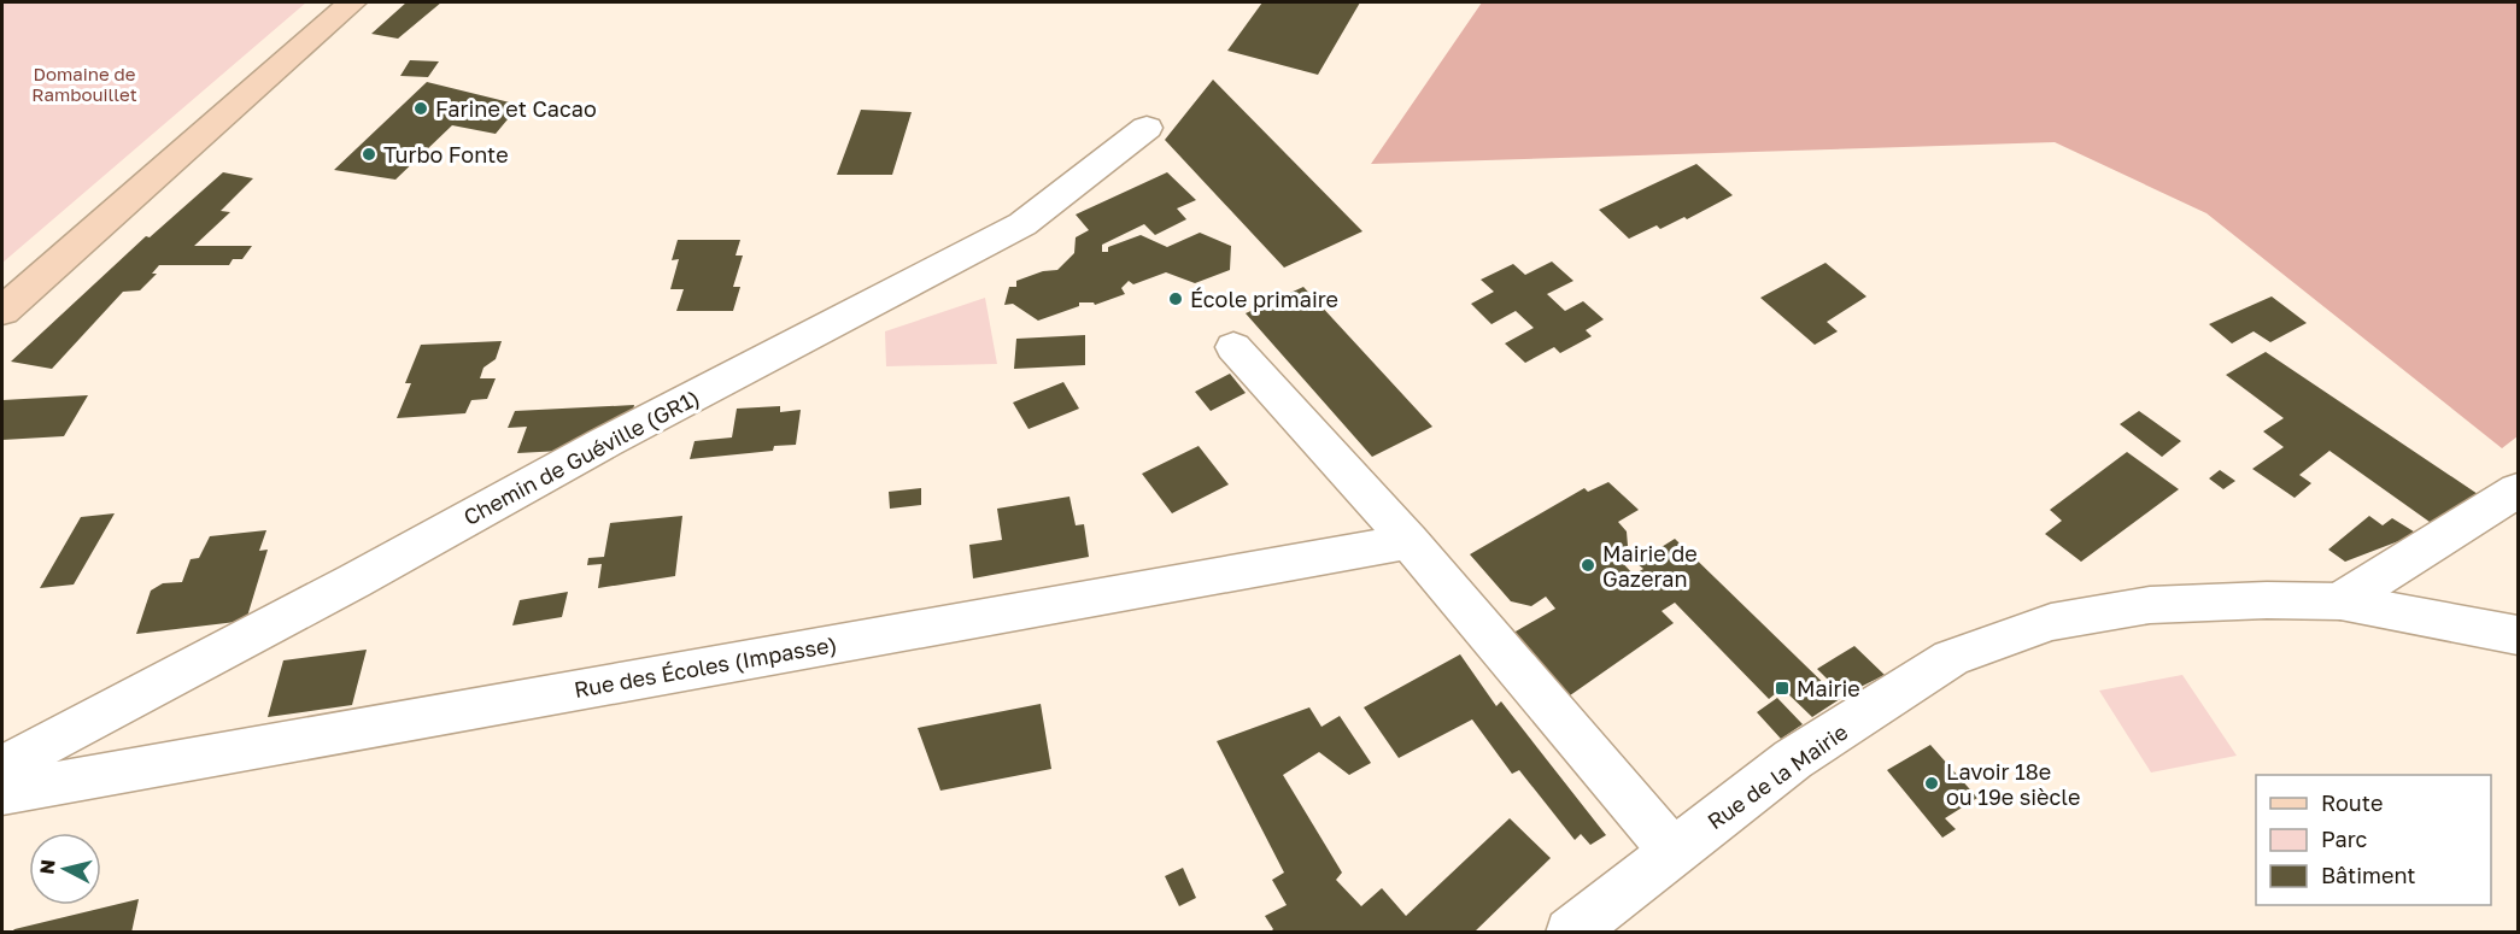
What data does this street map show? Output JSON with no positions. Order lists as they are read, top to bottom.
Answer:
{
  "streets": {
    "street": ["Chemin de Guéville (GR1)", "Rue des Écoles (Impasse)", "Rue de la Mairie"]
  },
  "parks": ["Domaine de Rambouillet"],
  "places": {
    "other": [
      "Farine et Cacao",
      "Turbo Fonte",
      "École primaire",
      "Mairie de Gazeran",
      "Lavoir 18e ou 19e siècle"
    ],
    "transit": ["Mairie"]
  },
  "legend": ["Route", "Parc", "Bâtiment"],
  "north": "left"
}
